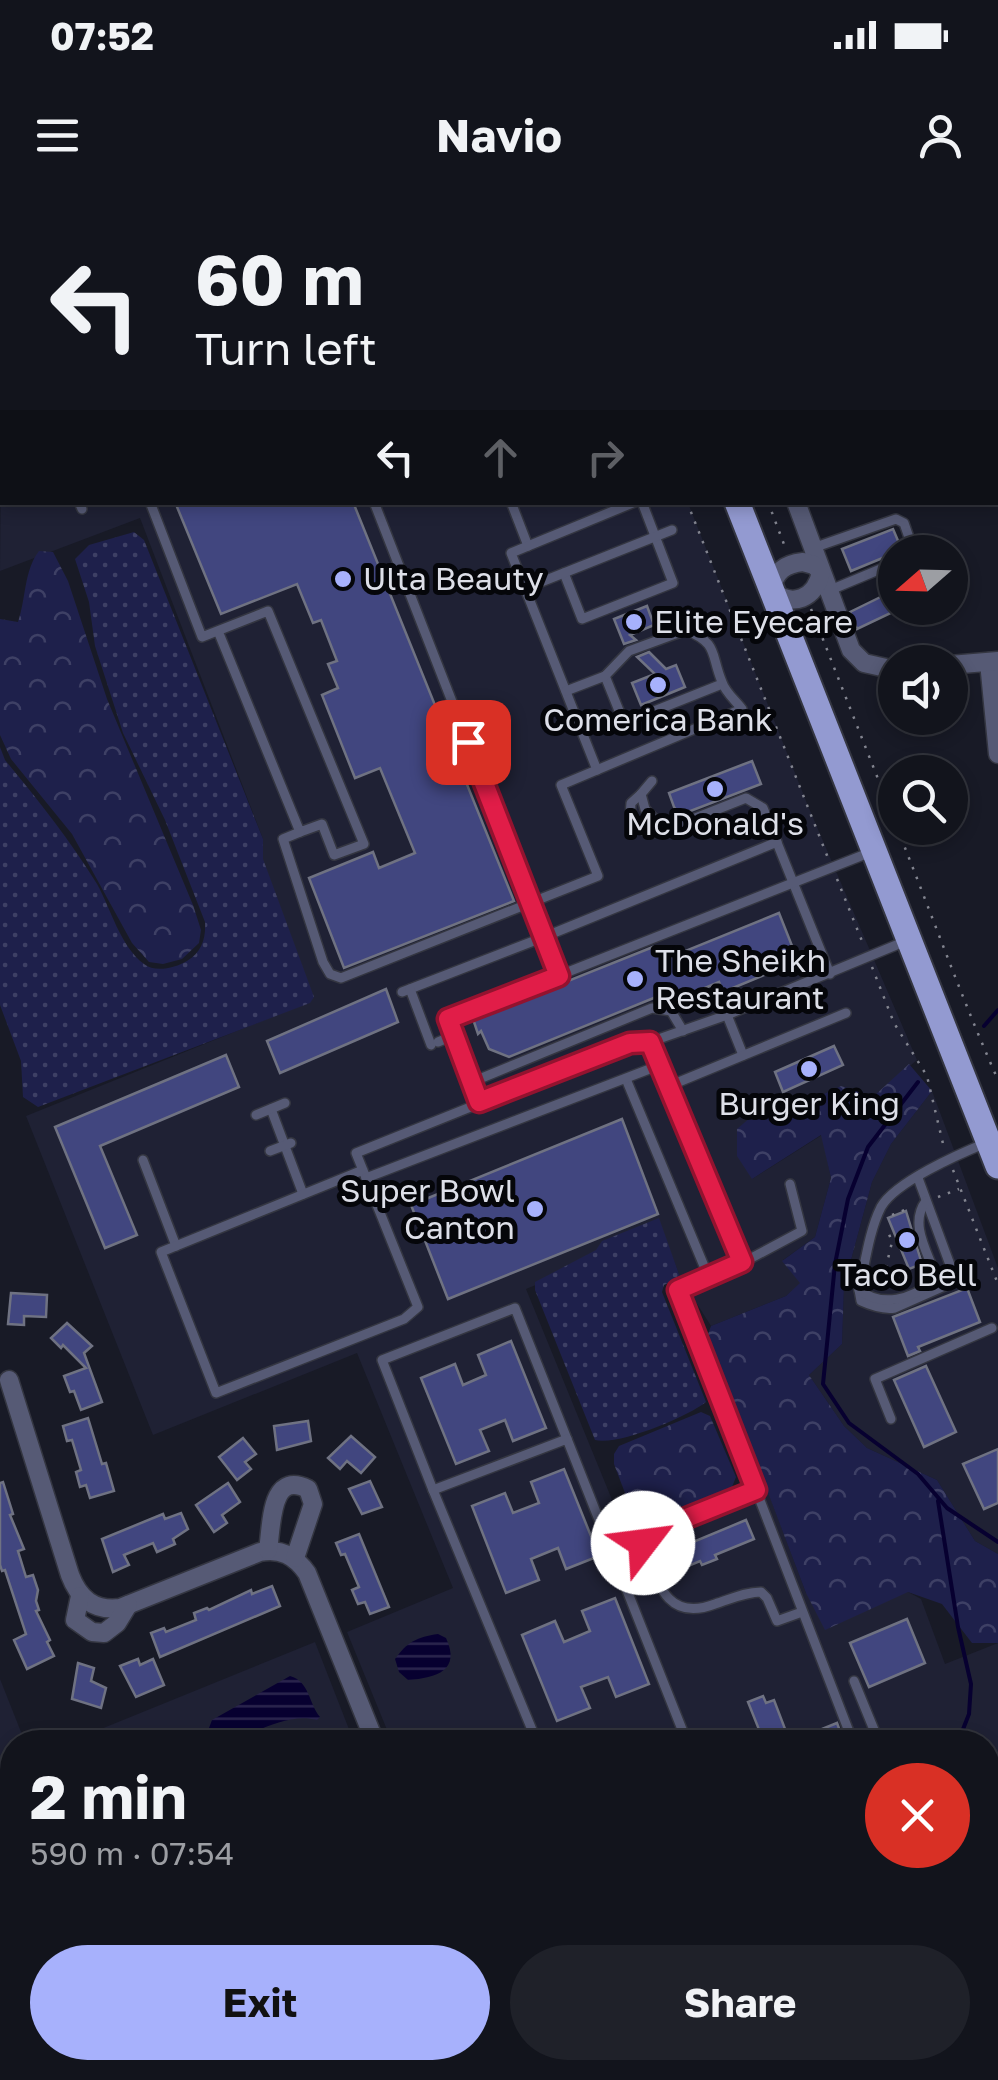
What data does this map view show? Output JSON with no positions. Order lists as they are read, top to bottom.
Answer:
{
  "places": [
    "Ulta Beauty",
    "Elite Eyecare",
    "Comerica Bank",
    "McDonald's",
    "The Sheikh Restaurant",
    "Burger King",
    "Super Bowl Canton",
    "Taco Bell"
  ],
  "north": "left",
  "page": {
    "status": "07:52",
    "header": "Navio",
    "turn": ["60 m", "Turn left"],
    "heading": ["2 min", "590 m · 07:54"],
    "buttons": ["Exit", "Share"]
  }
}
